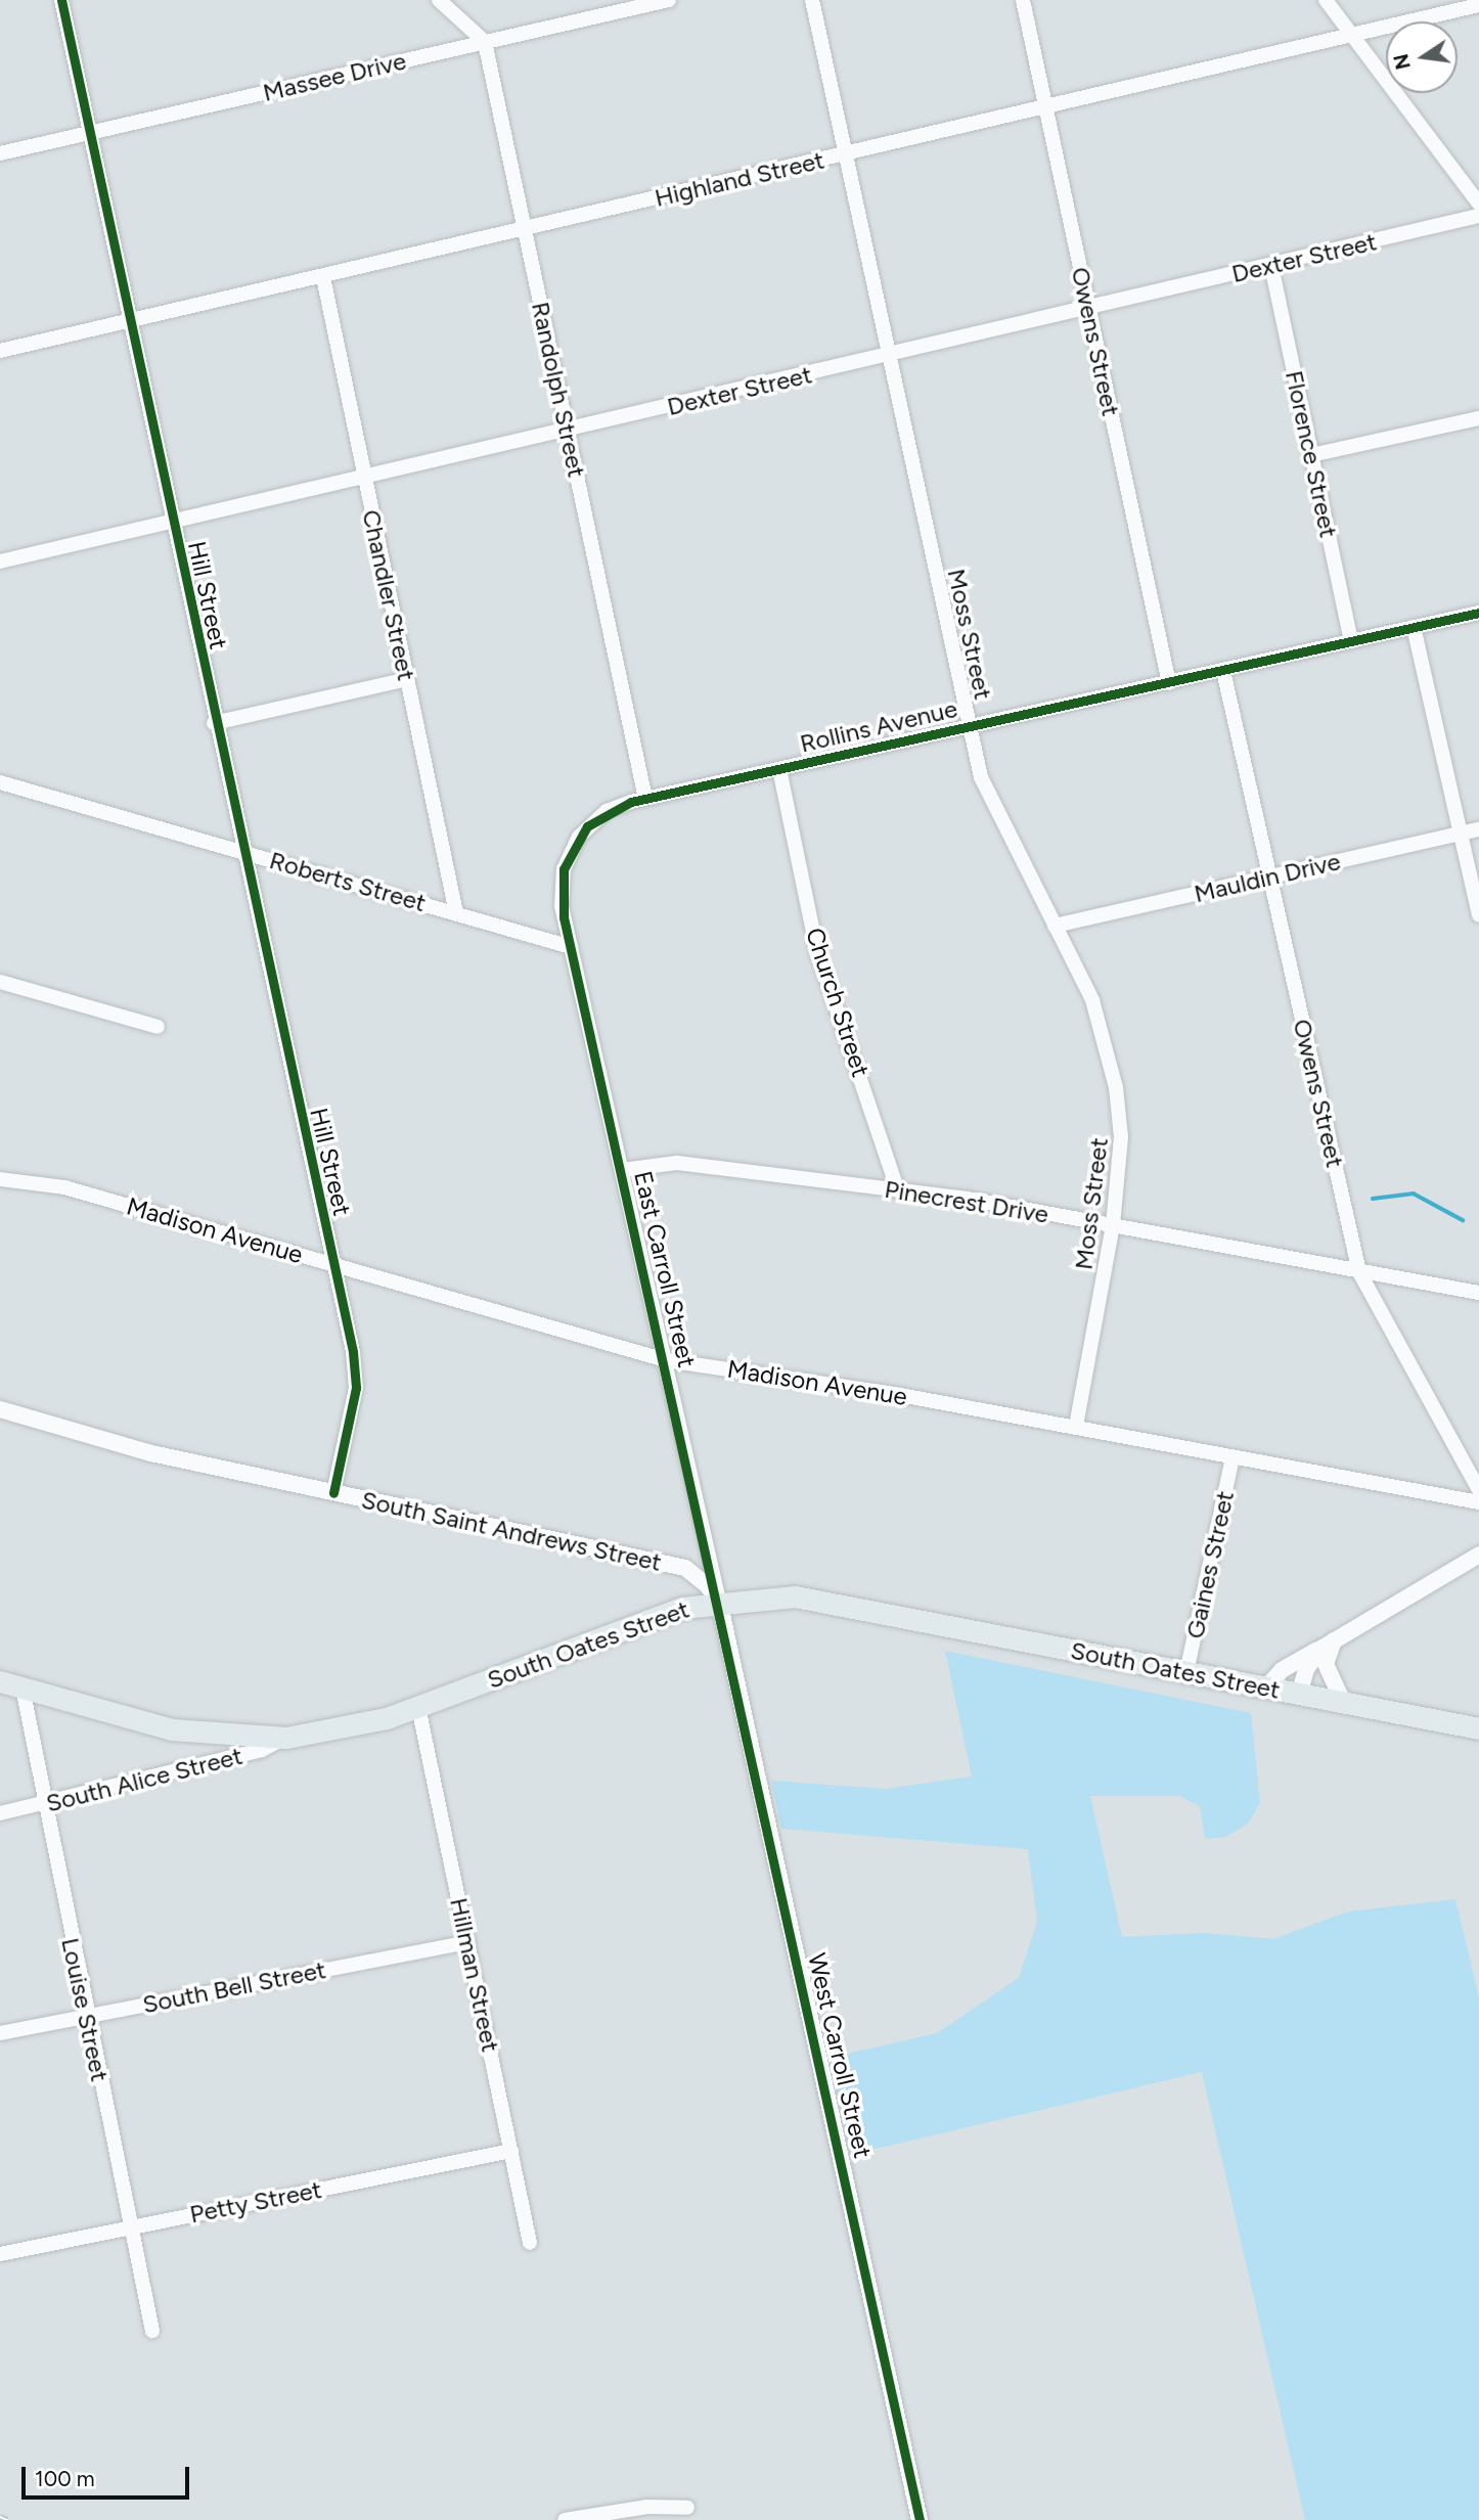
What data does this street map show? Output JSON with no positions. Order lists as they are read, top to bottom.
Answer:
{
  "streets": {
    "main road": ["South Oates Street"],
    "street": [
      "Massee Drive",
      "Highland Street",
      "Dexter Street",
      "Owens Street",
      "Randolph Street",
      "Florence Street",
      "Hill Street",
      "Chandler Street",
      "Moss Street",
      "Rollins Avenue",
      "Mauldin Drive",
      "Roberts Street",
      "Church Street",
      "Pinecrest Drive",
      "Madison Avenue",
      "East Carroll Street",
      "South Saint Andrews Street",
      "Gaines Street",
      "South Alice Street",
      "Hillman Street",
      "South Bell Street",
      "Louise Street",
      "West Carroll Street",
      "Petty Street"
    ]
  },
  "crossings": [
    ["Massee Drive", "Randolph Street"],
    ["Massee Drive", "Hill Street"],
    ["Highland Street", "Owens Street"],
    ["Highland Street", "Randolph Street"],
    ["Highland Street", "Hill Street"],
    ["Highland Street", "Chandler Street"],
    ["Highland Street", "Moss Street"],
    ["Dexter Street", "Owens Street"],
    ["Dexter Street", "Randolph Street"],
    ["Dexter Street", "Florence Street"],
    ["Dexter Street", "Hill Street"],
    ["Dexter Street", "Chandler Street"],
    ["Dexter Street", "Moss Street"],
    ["Owens Street", "Rollins Avenue"],
    ["Owens Street", "Mauldin Drive"],
    ["Owens Street", "Pinecrest Drive"],
    ["Randolph Street", "Rollins Avenue"],
    ["Florence Street", "Rollins Avenue"],
    ["Hill Street", "Roberts Street"],
    ["Hill Street", "Madison Avenue"],
    ["Hill Street", "South Saint Andrews Street"],
    ["Chandler Street", "Roberts Street"],
    ["Moss Street", "Rollins Avenue"],
    ["Moss Street", "Mauldin Drive"],
    ["Moss Street", "Pinecrest Drive"],
    ["Moss Street", "Madison Avenue"],
    ["Rollins Avenue", "Roberts Street"],
    ["Rollins Avenue", "Church Street"],
    ["Rollins Avenue", "East Carroll Street"],
    ["Roberts Street", "East Carroll Street"],
    ["Church Street", "Pinecrest Drive"],
    ["Pinecrest Drive", "East Carroll Street"],
    ["Madison Avenue", "East Carroll Street"],
    ["Madison Avenue", "Gaines Street"],
    ["East Carroll Street", "South Saint Andrews Street"],
    ["East Carroll Street", "South Oates Street"],
    ["East Carroll Street", "West Carroll Street"],
    ["South Saint Andrews Street", "South Oates Street"],
    ["South Saint Andrews Street", "West Carroll Street"],
    ["Gaines Street", "South Oates Street"],
    ["South Oates Street", "South Alice Street"],
    ["South Oates Street", "Hillman Street"],
    ["South Oates Street", "Louise Street"],
    ["South Oates Street", "West Carroll Street"],
    ["South Alice Street", "Louise Street"],
    ["Hillman Street", "South Bell Street"],
    ["Hillman Street", "Petty Street"],
    ["South Bell Street", "Louise Street"],
    ["Louise Street", "Petty Street"]
  ],
  "scale_bar": "100 m",
  "north": "left"
}
